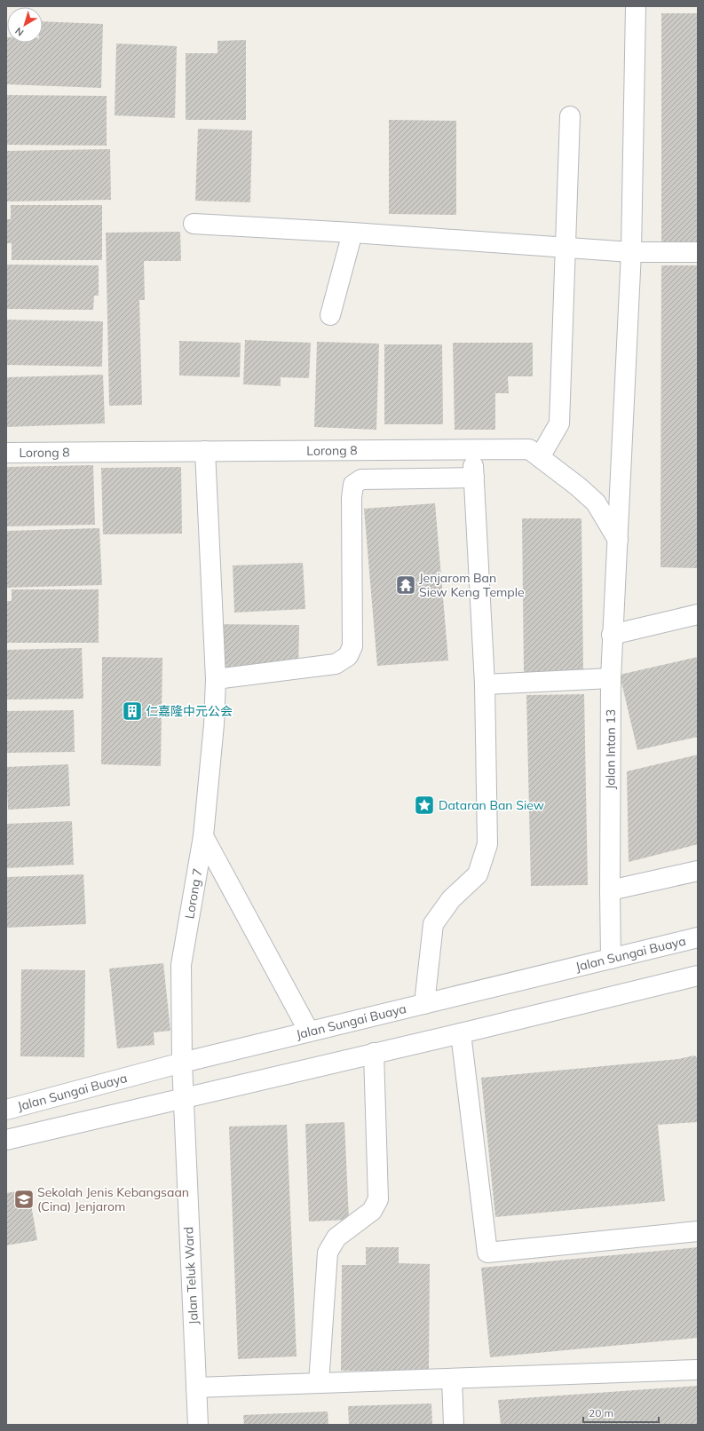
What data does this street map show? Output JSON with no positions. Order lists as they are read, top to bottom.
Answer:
{
  "streets": {
    "street": [
      "Lorong 8",
      "Jalan Intan 13",
      "Lorong 7",
      "Jalan Sungai Buaya",
      "Jalan Teluk Ward"
    ]
  },
  "crossings": [
    ["Lorong 8", "Jalan Intan 13"],
    ["Lorong 8", "Lorong 7"],
    ["Jalan Intan 13", "Jalan Sungai Buaya"],
    ["Lorong 7", "Jalan Sungai Buaya"],
    ["Lorong 7", "Jalan Teluk Ward"],
    ["Jalan Sungai Buaya", "Jalan Teluk Ward"]
  ],
  "places": {
    "temple": ["Jenjarom Ban Siew Keng Temple"],
    "building": ["仁嘉隆中元公会"],
    "place": ["Dataran Ban Siew"],
    "school or university": ["Sekolah Jenis Kebangsaan (Cina) Jenjarom"]
  },
  "scale_bar": "20 m",
  "north": "bottom left"
}
